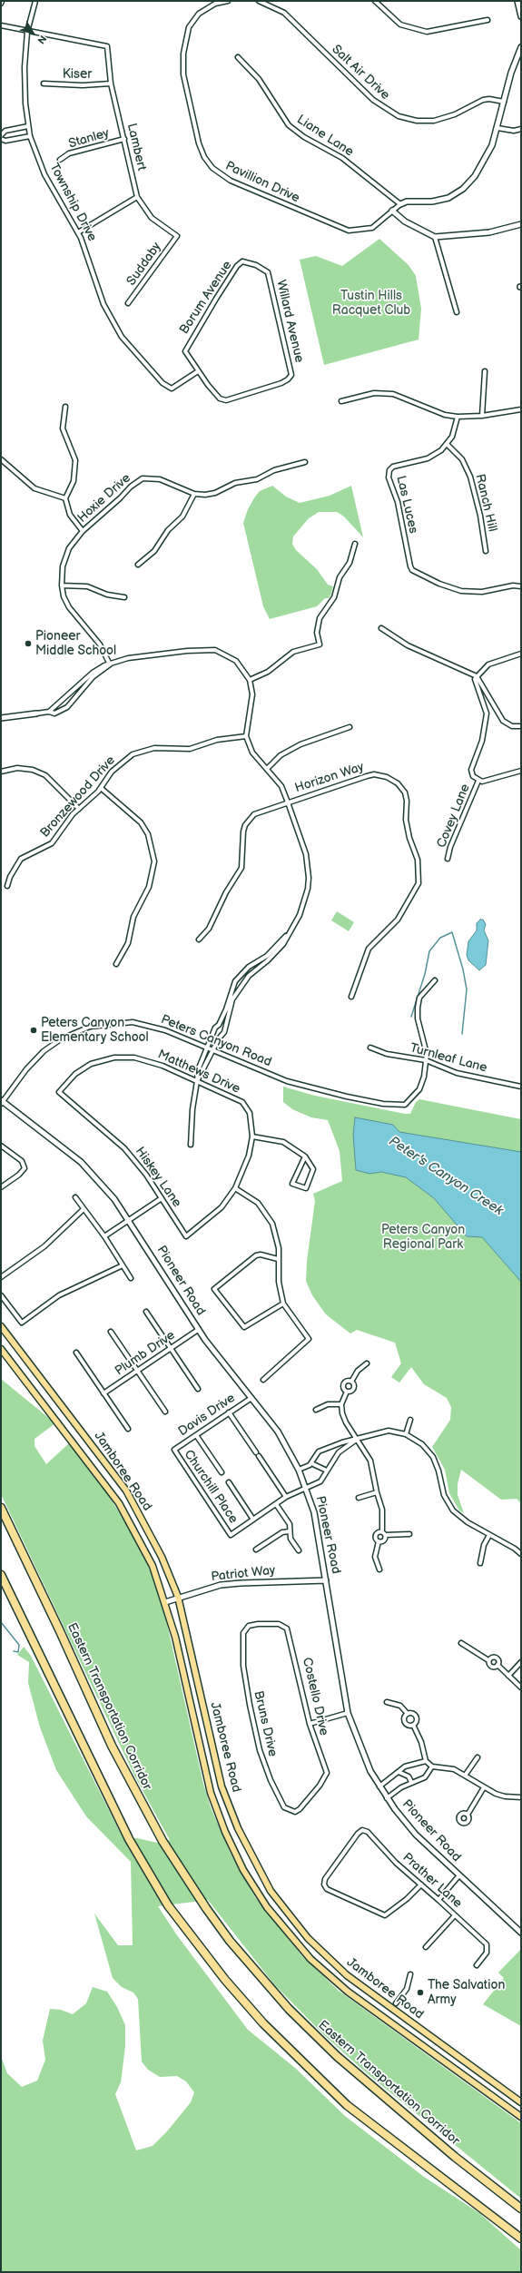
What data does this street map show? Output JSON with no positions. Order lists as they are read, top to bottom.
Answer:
{
  "streets": {
    "highway": ["Eastern Transportation Corridor"],
    "main road": ["Jamboree Road"],
    "street": [
      "Salt Air Drive",
      "Kiser",
      "Liane Lane",
      "Stanley",
      "Lambert",
      "Pavillion Drive",
      "Township Drive",
      "Suddaby",
      "Borum Avenue",
      "Willard Avenue",
      "Hoxie Drive",
      "Ranch Hill",
      "Las Luces",
      "Horizon Way",
      "Bronzewood Drive",
      "Covey Lane",
      "Peters Canyon Road",
      "Turnleaf Lane",
      "Matthews Drive",
      "Hiskey Lane",
      "Pioneer Road",
      "Plumb Drive",
      "Davis Drive",
      "Churchill Place",
      "Patriot Way",
      "Costello Drive",
      "Bruns Drive",
      "Prather Lane"
    ]
  },
  "crossings": [
    ["Kiser", "Lambert"],
    ["Liane Lane", "Pavillion Drive"],
    ["Stanley", "Lambert"],
    ["Lambert", "Township Drive"],
    ["Lambert", "Suddaby"],
    ["Township Drive", "Borum Avenue"],
    ["Township Drive", "Willard Avenue"],
    ["Borum Avenue", "Willard Avenue"],
    ["Ranch Hill", "Las Luces"],
    ["Peters Canyon Road", "Turnleaf Lane"],
    ["Peters Canyon Road", "Pioneer Road"],
    ["Matthews Drive", "Hiskey Lane"],
    ["Pioneer Road", "Plumb Drive"],
    ["Pioneer Road", "Davis Drive"],
    ["Pioneer Road", "Patriot Way"],
    ["Davis Drive", "Churchill Place"],
    ["Jamboree Road", "Patriot Way"],
    ["Costello Drive", "Bruns Drive"]
  ],
  "water": ["Peter's Canyon Creek"],
  "parks": ["Tustin Hills Racquet Club", "Peters Canyon Regional Park"],
  "places": ["Pioneer Middle School", "Peters Canyon Elementary School", "The Salvation Army"],
  "north": "bottom right"
}
